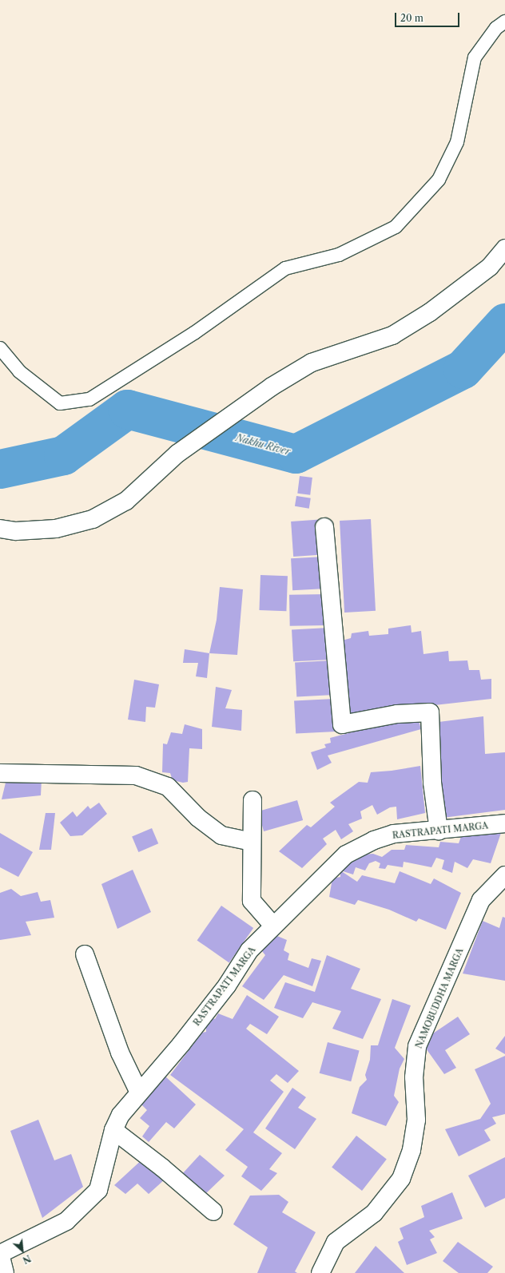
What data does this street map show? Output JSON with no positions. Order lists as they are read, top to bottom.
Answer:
{
  "streets": {
    "street": ["RASTRAPATI MARGA", "NAMOBUDDHA MARGA"]
  },
  "water": ["Nakhu River"],
  "scale_bar": "20 m",
  "north": "bottom right"
}
